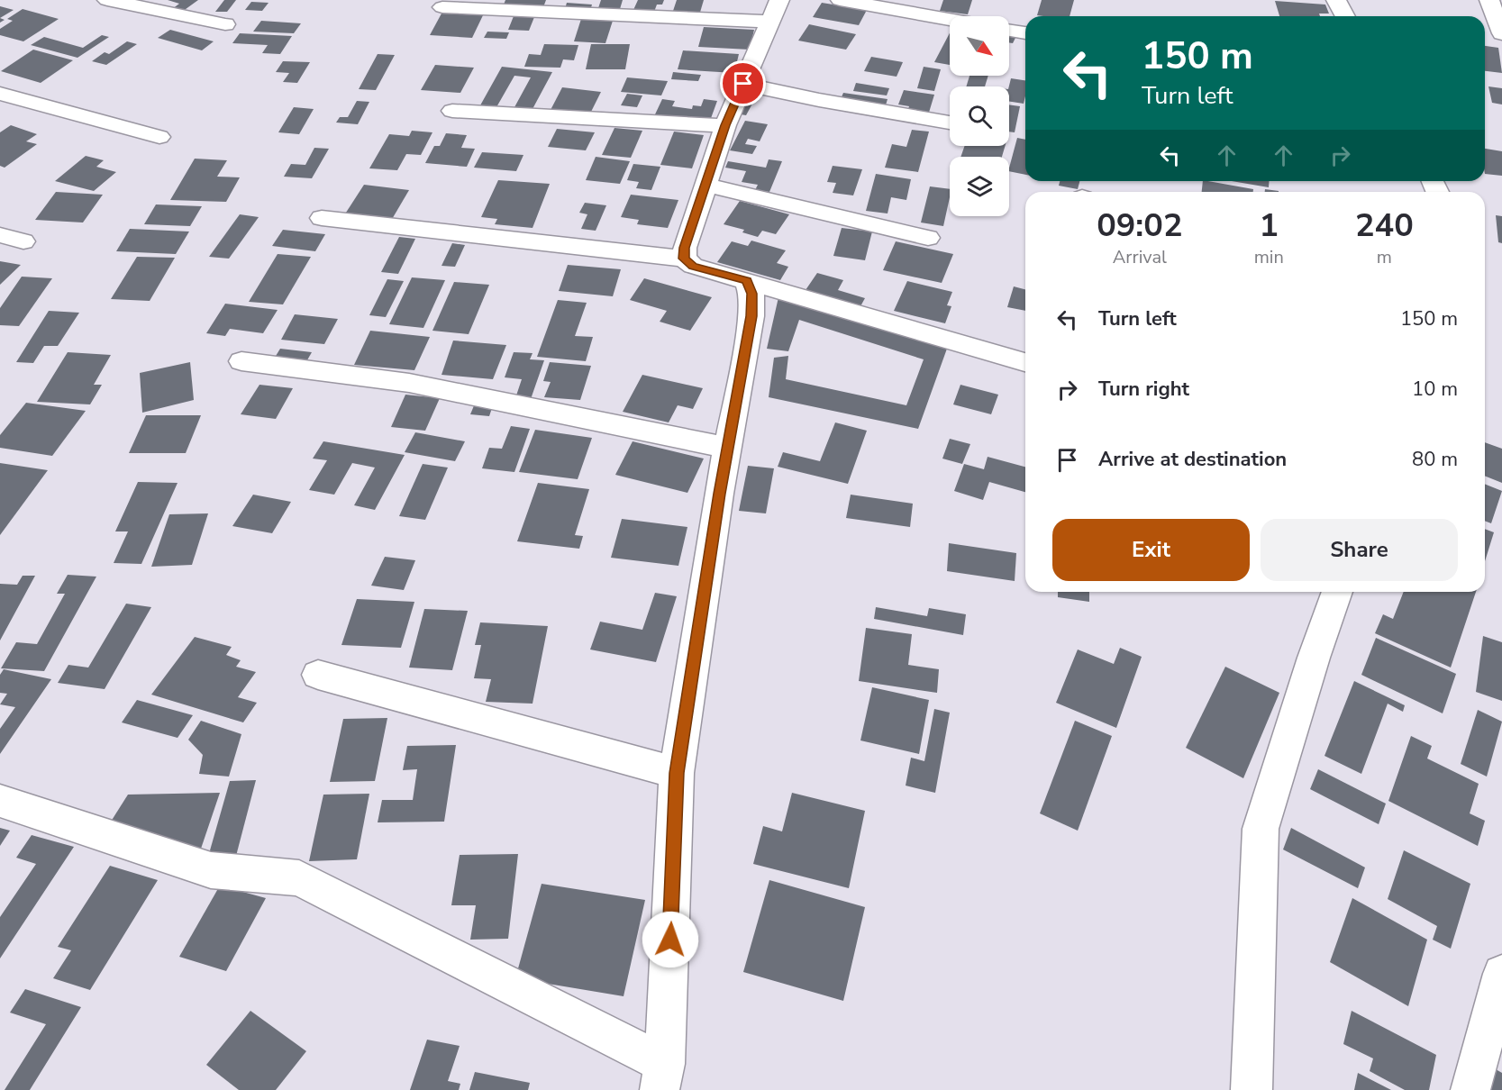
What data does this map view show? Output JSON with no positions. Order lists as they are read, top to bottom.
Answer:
{
  "north": "bottom right",
  "page": {
    "turn": ["150 m", "Turn left"],
    "eta": [
      "09:02",
      "Arrival",
      "1",
      "min",
      "240",
      "m"
    ],
    "list": [
      {
        "name": "Turn left",
        "value": "150 m"
      },
      {
        "name": "Turn right",
        "value": "10 m"
      },
      {
        "name": "Arrive at destination",
        "value": "80 m"
      }
    ],
    "buttons": ["Exit", "Share"]
  }
}
